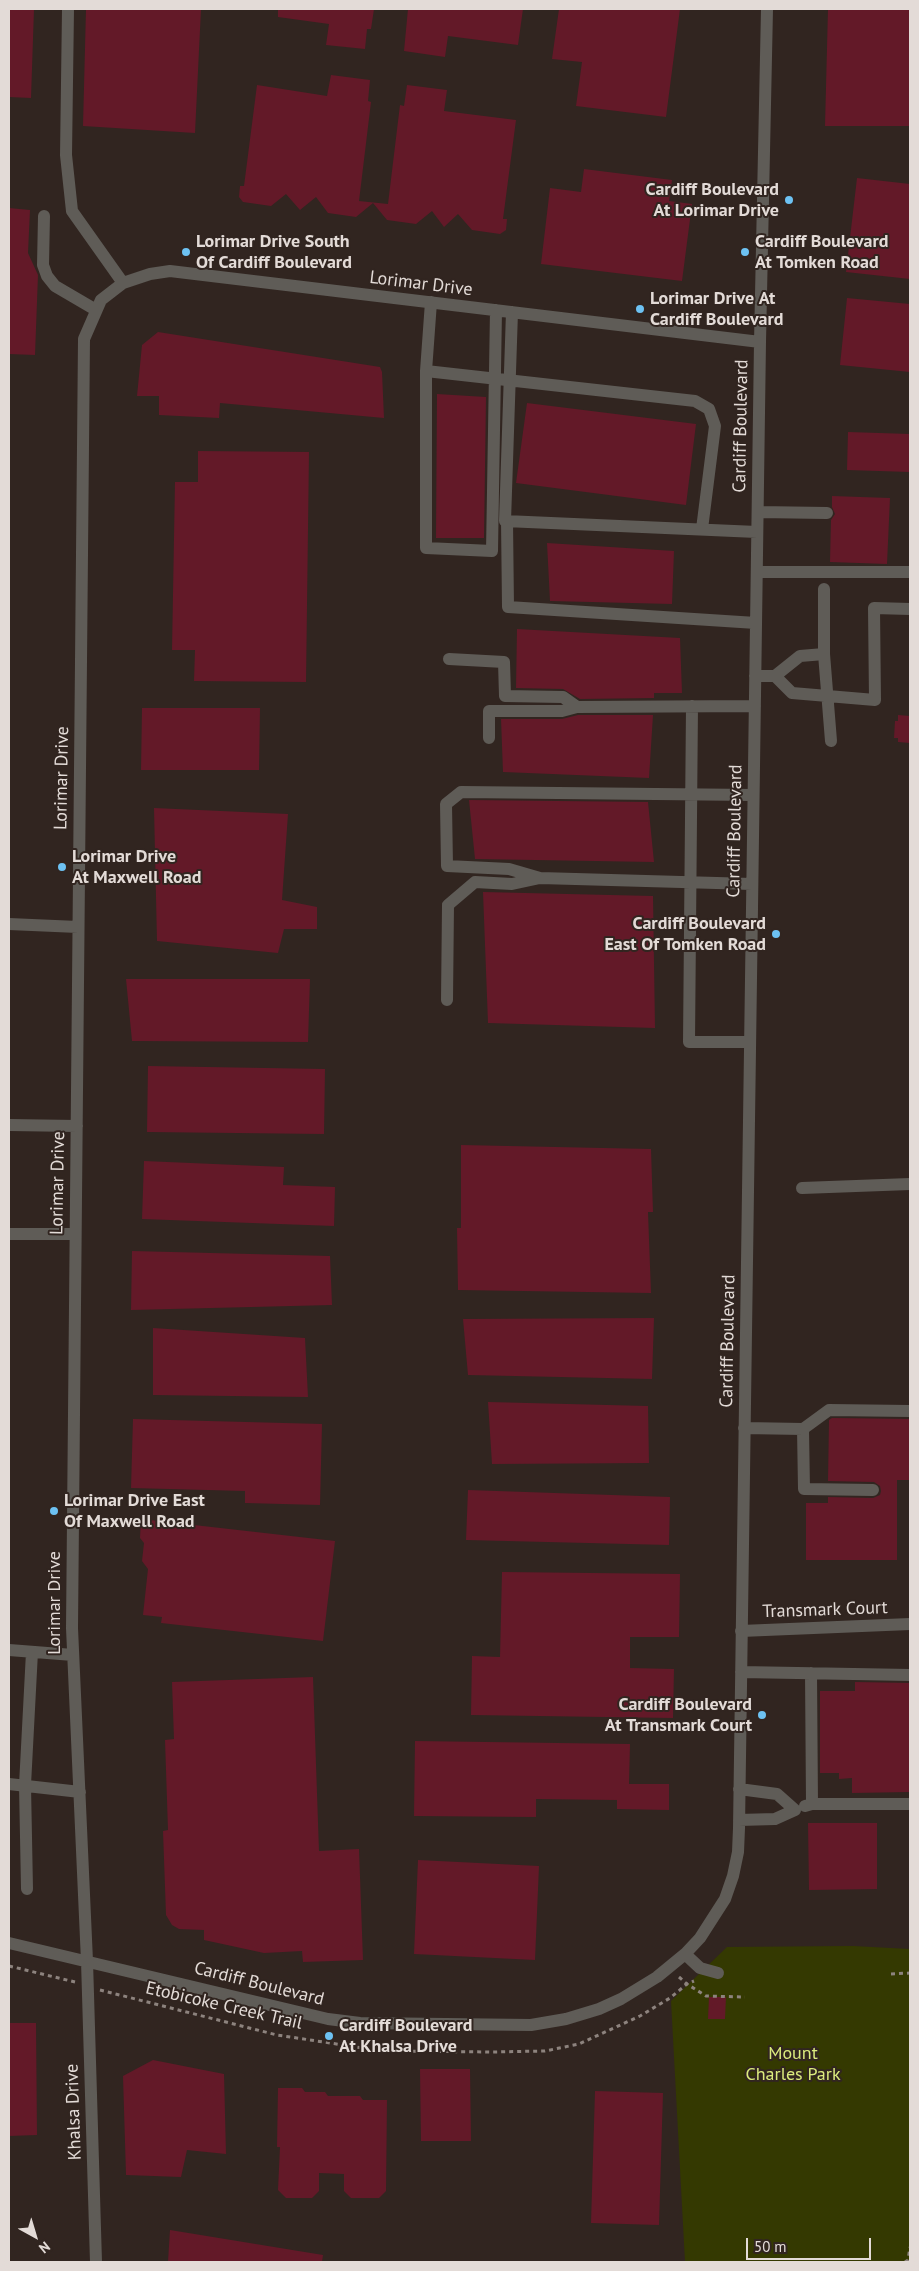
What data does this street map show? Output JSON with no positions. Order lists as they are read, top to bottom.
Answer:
{
  "streets": {
    "street": [
      "Lorimar Drive",
      "Cardiff Boulevard",
      "Transmark Court",
      "Khalsa Drive"
    ],
    "path": ["Etobicoke Creek Trail"]
  },
  "crossings": [
    ["Lorimar Drive", "Cardiff Boulevard"],
    ["Lorimar Drive", "Khalsa Drive"],
    ["Cardiff Boulevard", "Transmark Court"],
    ["Cardiff Boulevard", "Khalsa Drive"]
  ],
  "parks": ["Mount Charles Park"],
  "places": [
    "Cardiff Boulevard At Lorimar Drive",
    "Lorimar Drive South Of Cardiff Boulevard",
    "Cardiff Boulevard At Tomken Road",
    "Lorimar Drive At Cardiff Boulevard",
    "Lorimar Drive At Maxwell Road",
    "Cardiff Boulevard East Of Tomken Road",
    "Lorimar Drive East Of Maxwell Road",
    "Cardiff Boulevard At Transmark Court",
    "Cardiff Boulevard At Khalsa Drive"
  ],
  "scale_bar": "50 m",
  "north": "bottom right"
}
